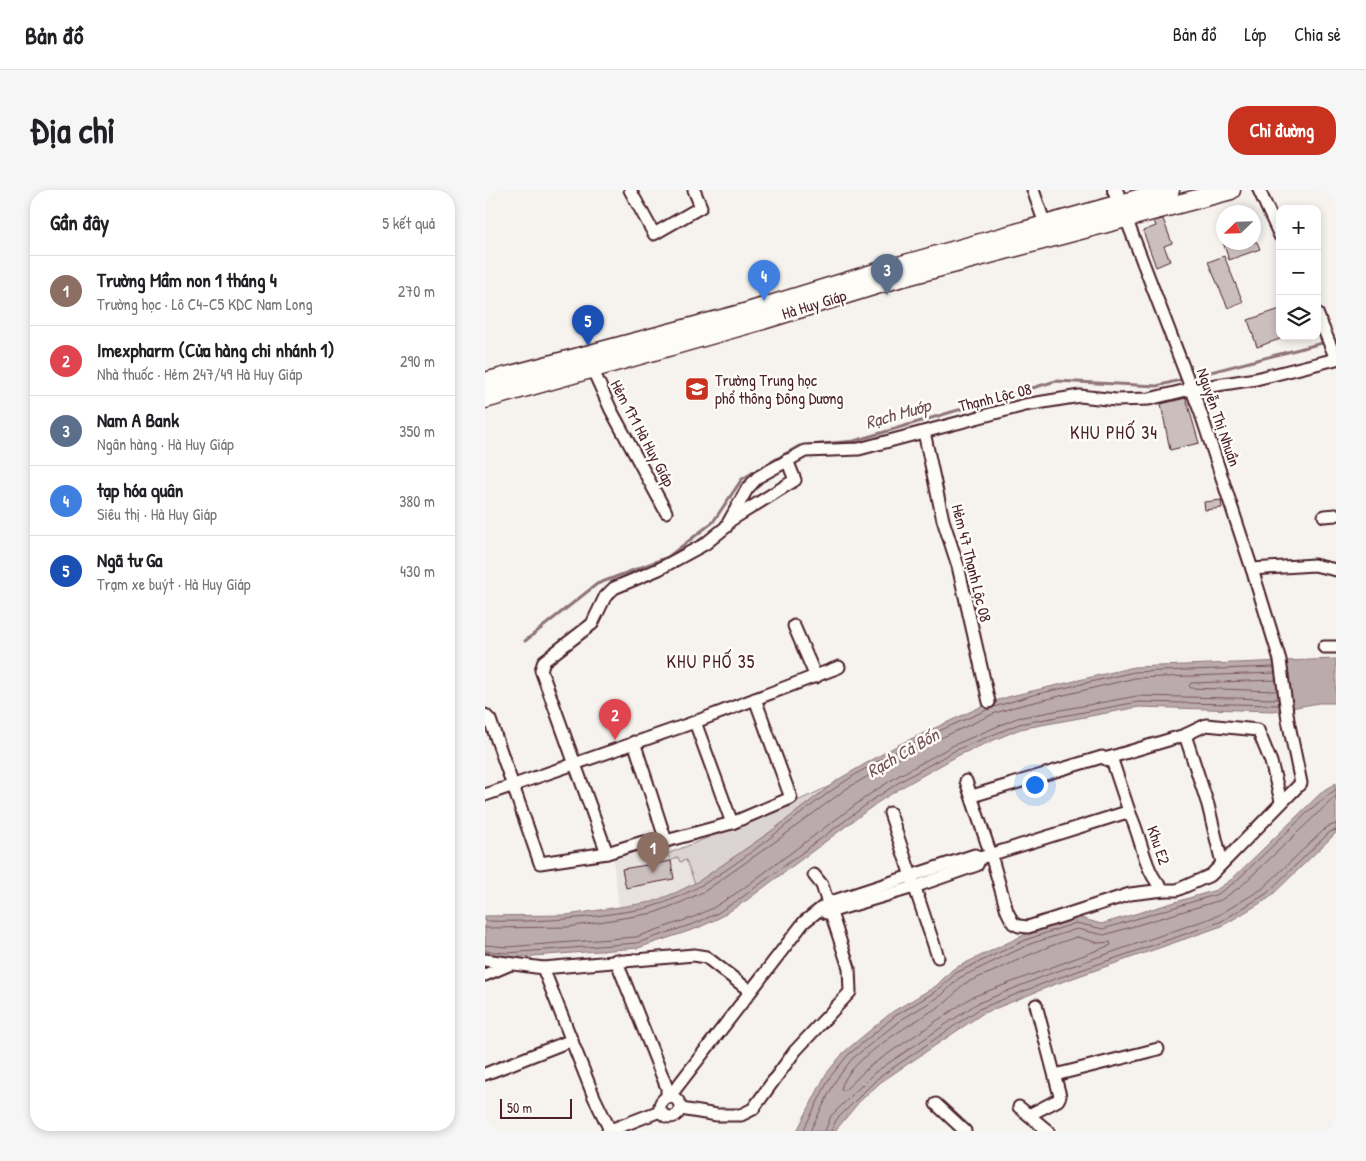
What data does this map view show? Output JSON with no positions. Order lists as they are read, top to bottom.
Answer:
{
  "streets": {
    "main road": ["Hà Huy Giáp"],
    "street": [
      "Thạnh Lộc 08",
      "Nguyễn Thị Nhuần",
      "Hẻm 171 Hà Huy Giáp",
      "Hẻm 47 Thạnh Lộc 08",
      "Khu E2"
    ]
  },
  "crossings": [
    ["Hà Huy Giáp", "Nguyễn Thị Nhuần"],
    ["Hà Huy Giáp", "Hẻm 171 Hà Huy Giáp"],
    ["Thạnh Lộc 08", "Nguyễn Thị Nhuần"],
    ["Thạnh Lộc 08", "Hẻm 47 Thạnh Lộc 08"]
  ],
  "districts": ["KHU PHỐ 34", "KHU PHỐ 35"],
  "water": ["Rạch Mướp", "Rạch Cả Bốn"],
  "places": {
    "school or university": ["Trường Trung học phổ thông Đông Dương"]
  },
  "scale_bar": "50 m",
  "north": "bottom left",
  "page": {
    "header": "Bản đồ",
    "nav": ["Bản đồ", "Lớp", "Chia sẻ"],
    "buttons": "Chỉ đường",
    "title": "Địa chỉ",
    "heading": ["Gần đây", "5 kết quả"],
    "map_buttons": ["+", "−"],
    "pins": [
      "3",
      "4",
      "5",
      "2",
      "1"
    ],
    "list": [
      {
        "mark": "1",
        "name": "Trường Mầm non 1 tháng 4",
        "note": "Trường học · Lô C4-C5 KDC Nam Long",
        "value": "270 m"
      },
      {
        "mark": "2",
        "name": "Imexpharm (Cửa hàng chi nhánh 1)",
        "note": "Nhà thuốc · Hẻm 247/49 Hà Huy Giáp",
        "value": "290 m"
      },
      {
        "mark": "3",
        "name": "Nam A Bank",
        "note": "Ngân hàng · Hà Huy Giáp",
        "value": "350 m"
      },
      {
        "mark": "4",
        "name": "tạp hóa quân",
        "note": "Siêu thị · Hà Huy Giáp",
        "value": "380 m"
      },
      {
        "mark": "5",
        "name": "Ngã tư Ga",
        "note": "Trạm xe buýt · Hà Huy Giáp",
        "value": "430 m"
      }
    ],
    "scale": "50 m"
  }
}
